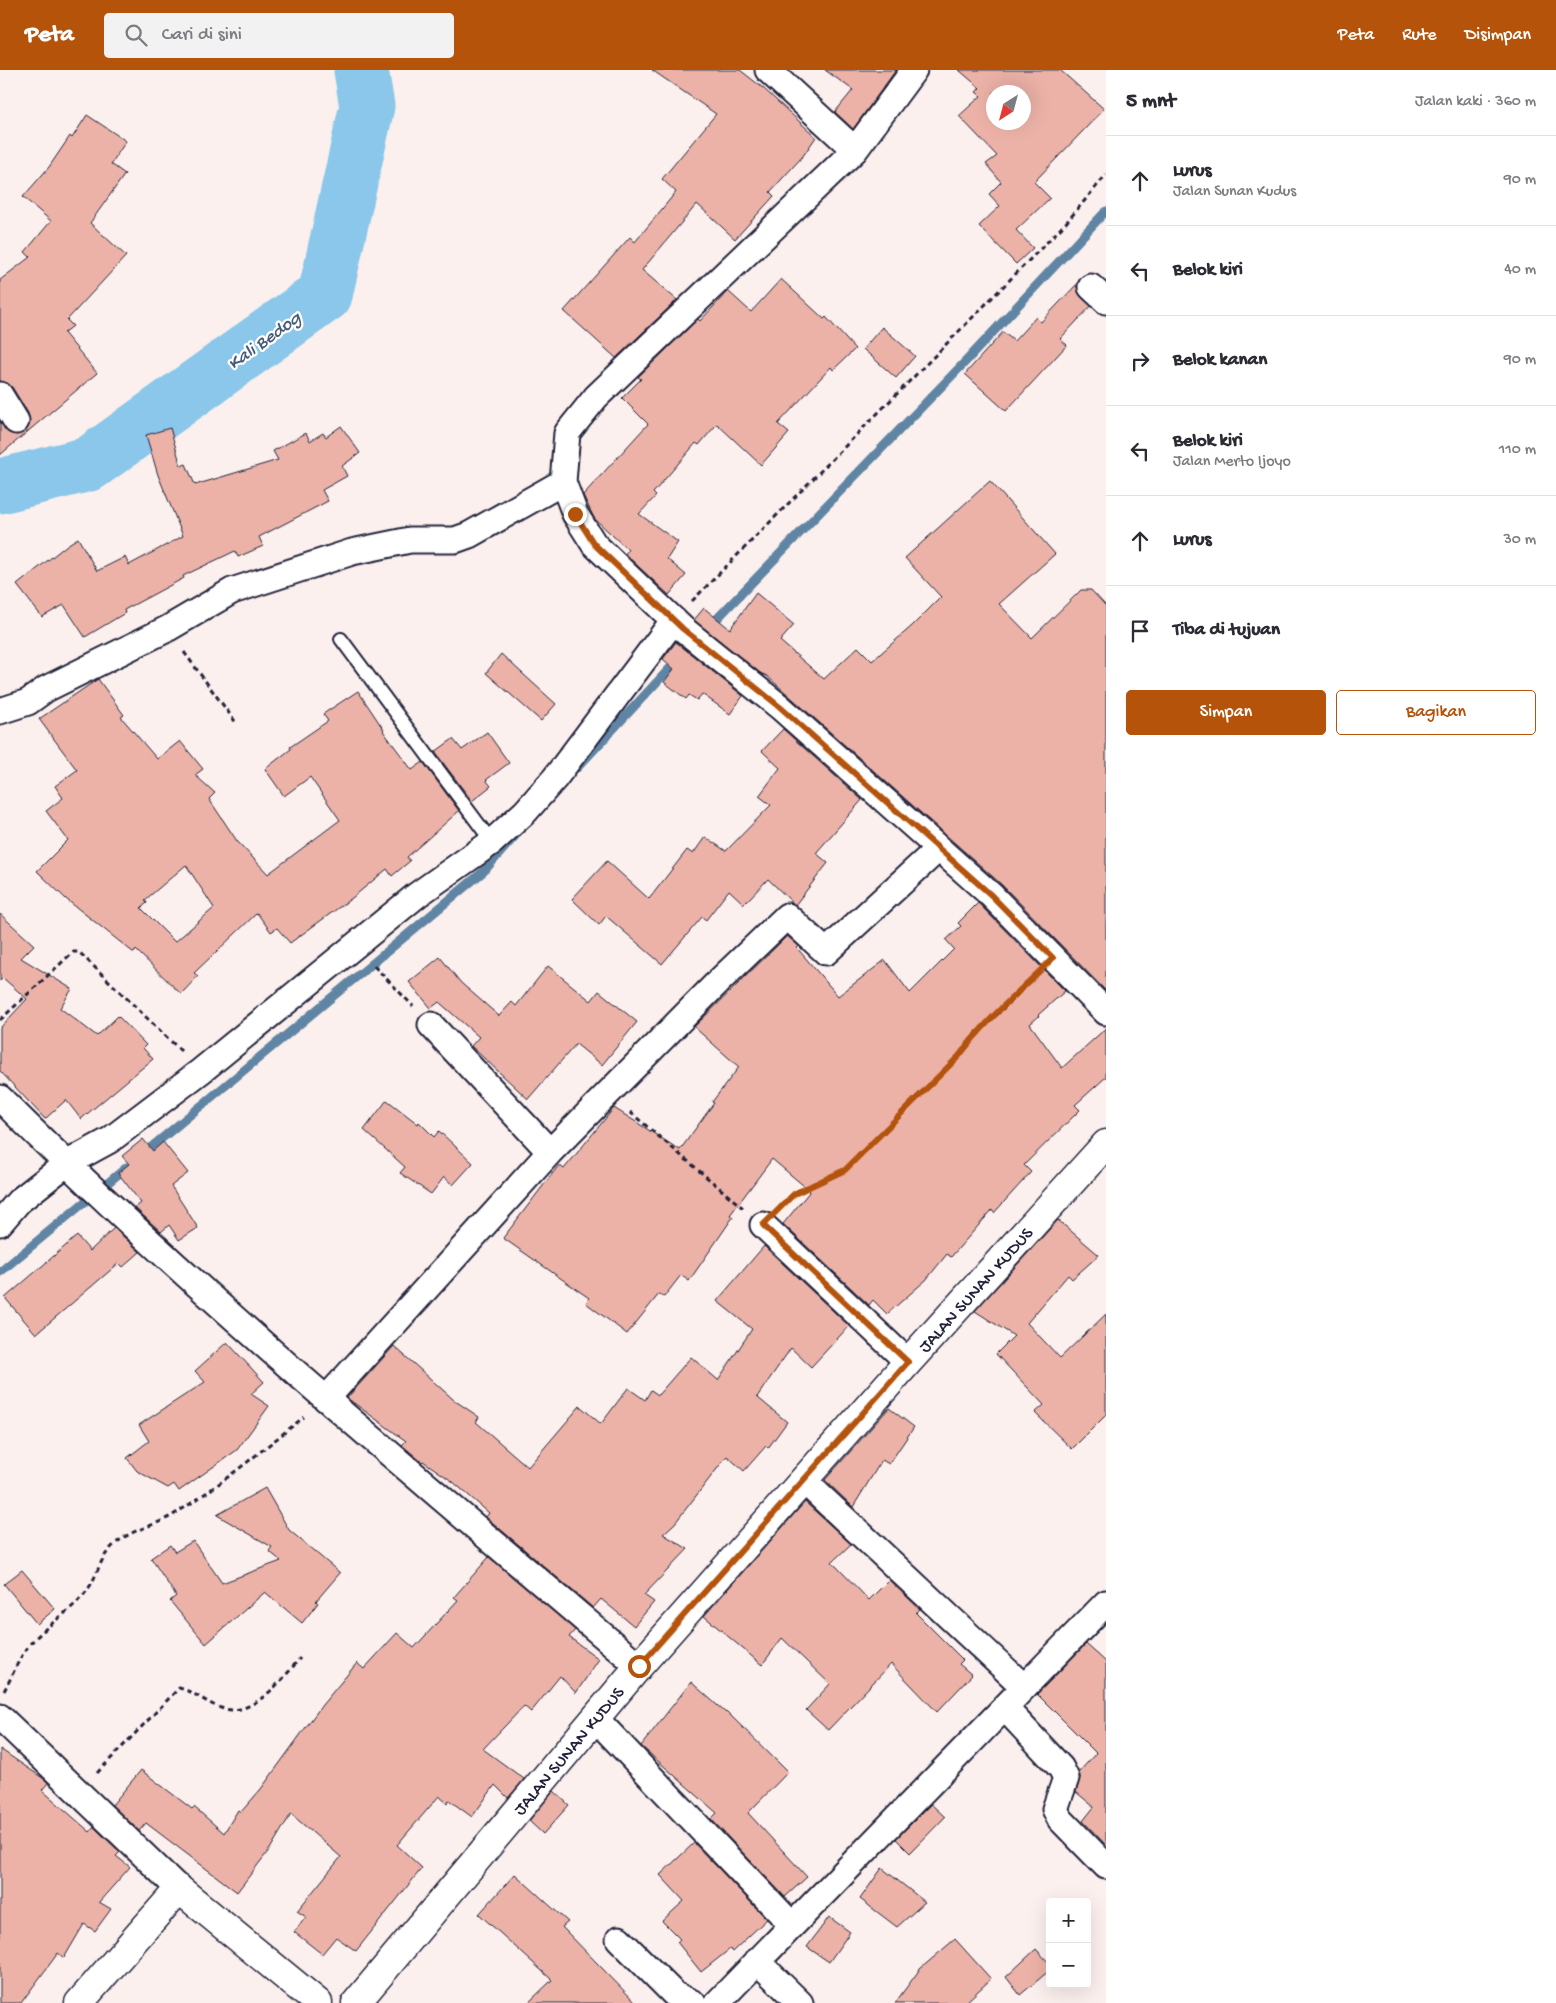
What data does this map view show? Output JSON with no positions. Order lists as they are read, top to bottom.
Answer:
{
  "streets": {
    "street": ["JALAN SUNAN KUDUS"]
  },
  "water": ["Kali Bedog"],
  "north": "bottom left",
  "page": {
    "header": "Peta",
    "search": "Cari di sini",
    "nav": ["Peta", "Rute", "Disimpan"],
    "heading": ["5 mnt", "Jalan kaki · 360 m"],
    "list": [
      ["Lurus", "Jalan Sunan Kudus", "90 m"],
      ["Belok kiri", "40 m"],
      ["Belok kanan", "90 m"],
      ["Belok kiri", "Jalan Merto Ijoyo", "110 m"],
      ["Lurus", "30 m"],
      "Tiba di tujuan"
    ],
    "buttons": ["Simpan", "Bagikan"],
    "map_buttons": ["+", "−"]
  }
}
